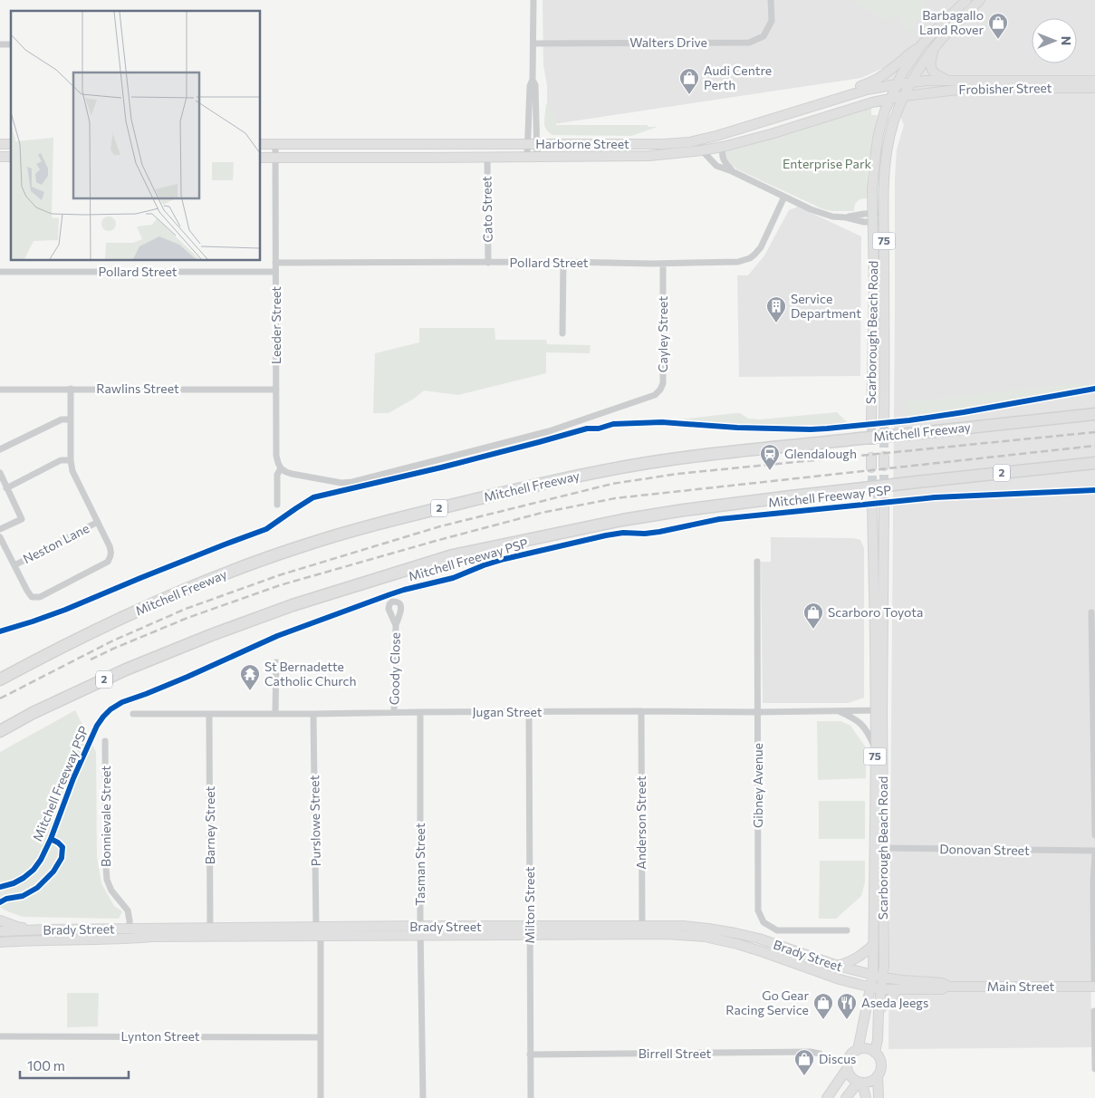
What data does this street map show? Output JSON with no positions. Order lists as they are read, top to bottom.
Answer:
{
  "streets": {
    "highway": ["Mitchell Freeway", "2"],
    "main road": [
      "Frobisher Street",
      "Harborne Street",
      "75",
      "Scarborough Beach Road",
      "Brady Street",
      "Main Street"
    ],
    "street": [
      "Walters Drive",
      "Cato Street",
      "Pollard Street",
      "Leeder Street",
      "Cayley Street",
      "Rawlins Street",
      "Neston Lane",
      "Goody Close",
      "Jugan Street",
      "Gibney Avenue",
      "Bonnievale Street",
      "Purslowe Street",
      "Anderson Street",
      "Barney Street",
      "Donovan Street",
      "Tasman Street",
      "Milton Street",
      "Lynton Street",
      "Birrell Street"
    ],
    "cycle path": ["Mitchell Freeway PSP"]
  },
  "crossings": [
    ["Frobisher Street", "Harborne Street"],
    ["Frobisher Street", "Scarborough Beach Road"],
    ["Harborne Street", "Cato Street"],
    ["Harborne Street", "Leeder Street"],
    ["Harborne Street", "Scarborough Beach Road"],
    ["Cato Street", "Pollard Street"],
    ["Pollard Street", "Leeder Street"],
    ["Pollard Street", "Cayley Street"],
    ["Leeder Street", "Cayley Street"],
    ["Leeder Street", "Rawlins Street"],
    ["Scarborough Beach Road", "Jugan Street"],
    ["Scarborough Beach Road", "Donovan Street"],
    ["Scarborough Beach Road", "Brady Street"],
    ["Scarborough Beach Road", "Main Street"],
    ["Goody Close", "Jugan Street"],
    ["Jugan Street", "Gibney Avenue"],
    ["Jugan Street", "Purslowe Street"],
    ["Jugan Street", "Anderson Street"],
    ["Jugan Street", "Barney Street"],
    ["Jugan Street", "Tasman Street"],
    ["Jugan Street", "Milton Street"],
    ["Bonnievale Street", "Brady Street"],
    ["Purslowe Street", "Brady Street"],
    ["Purslowe Street", "Lynton Street"],
    ["Anderson Street", "Brady Street"],
    ["Barney Street", "Brady Street"],
    ["Tasman Street", "Brady Street"],
    ["Milton Street", "Brady Street"],
    ["Milton Street", "Birrell Street"],
    ["Brady Street", "Main Street"]
  ],
  "parks": ["Enterprise Park"],
  "places": {
    "shop": [
      "Barbagallo Land Rover",
      "Audi Centre Perth",
      "Scarboro Toyota",
      "Go Gear Racing Service",
      "Discus"
    ],
    "building": ["Service Department"],
    "station": ["Glendalough"],
    "temple": ["St Bernadette Catholic Church"],
    "restaurant": ["Aseda Jeegs"]
  },
  "scale_bar": "100 m",
  "north": "right"
}
